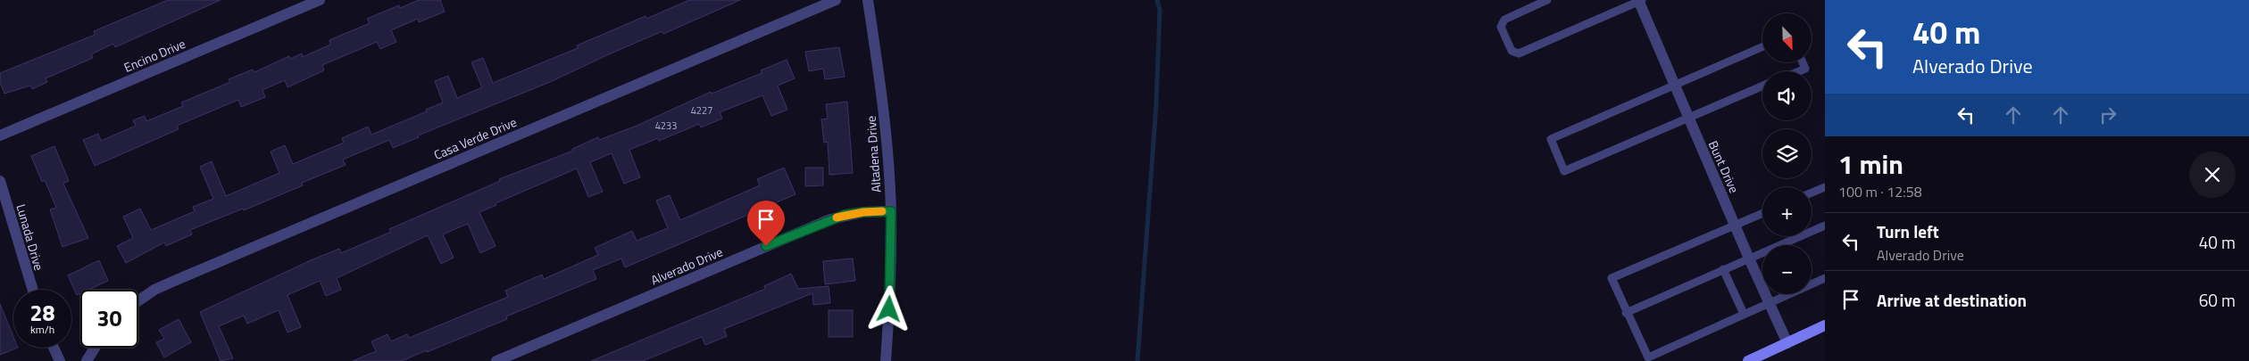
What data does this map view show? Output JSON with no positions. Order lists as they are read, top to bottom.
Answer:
{
  "streets": {
    "street": [
      "Encino Drive",
      "Casa Verde Drive",
      "Altadena Drive",
      "Bunt Drive",
      "Lunada Drive",
      "Alverado Drive"
    ]
  },
  "crossings": [
    ["Altadena Drive", "Alverado Drive"]
  ],
  "house_numbers": ["4227", "4233"],
  "north": "bottom right",
  "page": {
    "turn": ["40 m", "Alverado Drive"],
    "map_buttons": ["+", "−"],
    "heading": ["1 min", "100 m · 12:58"],
    "list": [
      {
        "name": "Turn left",
        "note": "Alverado Drive",
        "value": "40 m"
      },
      {
        "name": "Arrive at destination",
        "value": "60 m"
      }
    ],
    "speed": "28 km/h",
    "limit": "30"
  }
}
